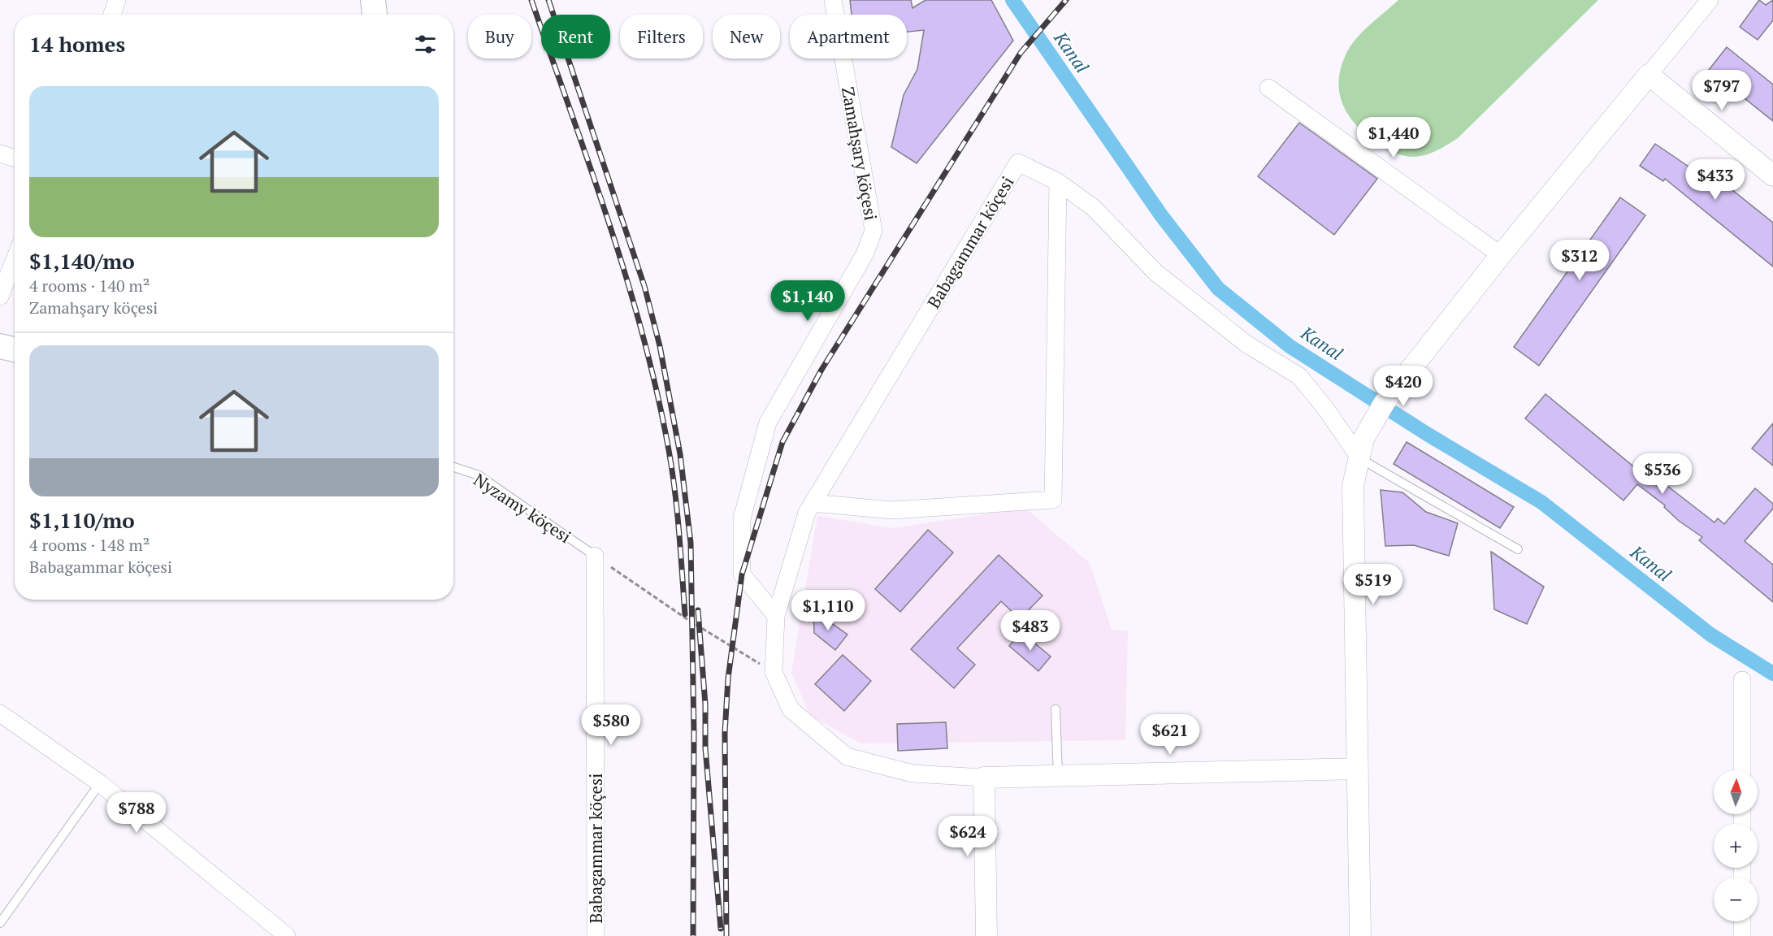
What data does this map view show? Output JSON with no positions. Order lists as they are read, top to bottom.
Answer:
{
  "streets": {
    "street": ["Zamahşary köçesi", "Babagammar köçesi"],
    "lane": ["Nyzamy köçesi"]
  },
  "crossings": [
    ["Zamahşary köçesi", "Babagammar köçesi"],
    ["Babagammar köçesi", "Nyzamy köçesi"]
  ],
  "water": ["Kanal"],
  "north": "top",
  "page": {
    "chip": [
      "Buy",
      "Rent",
      "Filters",
      "New",
      "Apartment"
    ],
    "heading": "14 homes",
    "price": [
      "$797",
      "$1,440",
      "$433",
      "$312",
      "$1,140",
      "$420",
      "$536",
      "$519",
      "$1,110",
      "$483",
      "$580",
      "$621",
      "$788",
      "$624"
    ],
    "list": [
      {
        "name": "$1,140/mo",
        "note": "4 rooms · 140 m² · Zamahşary köçesi"
      },
      {
        "name": "$1,110/mo",
        "note": "4 rooms · 148 m² · Babagammar köçesi"
      }
    ],
    "map_buttons": ["+", "−"]
  }
}
